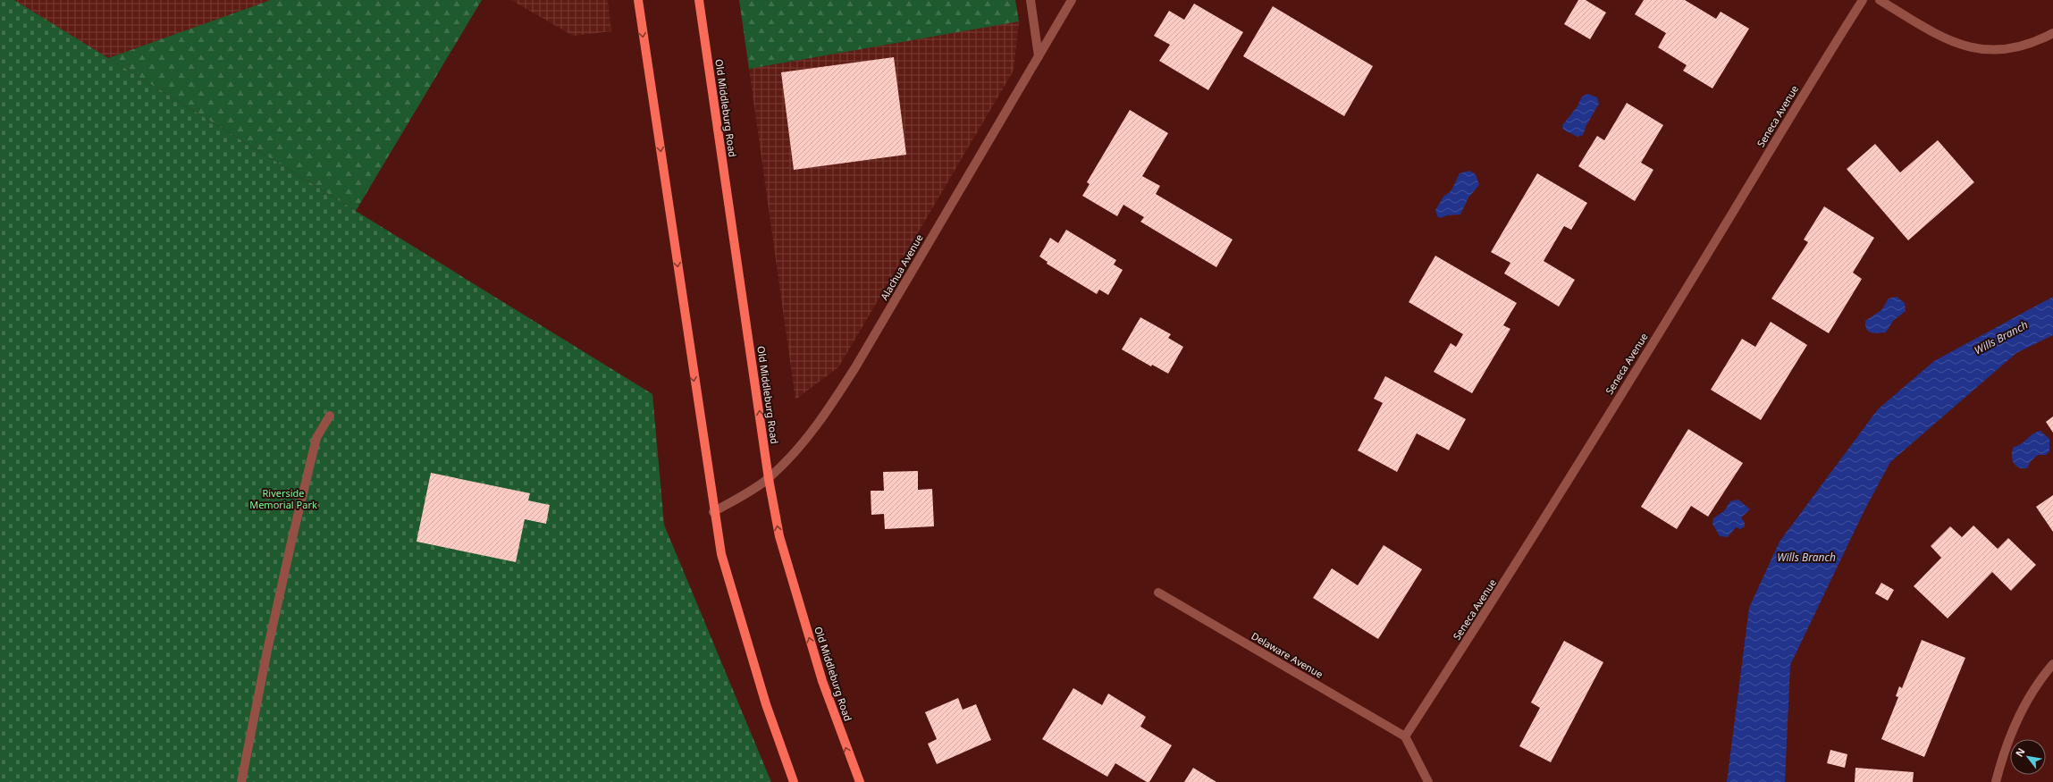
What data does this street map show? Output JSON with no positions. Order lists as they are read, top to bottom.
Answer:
{
  "streets": {
    "main road": ["Old Middleburg Road"],
    "street": ["Seneca Avenue", "Alachua Avenue", "Delaware Avenue"]
  },
  "crossings": [
    ["Old Middleburg Road", "Alachua Avenue"],
    ["Seneca Avenue", "Delaware Avenue"]
  ],
  "water": ["Wills Branch"],
  "parks": ["Riverside Memorial Park"],
  "north": "top left"
}
